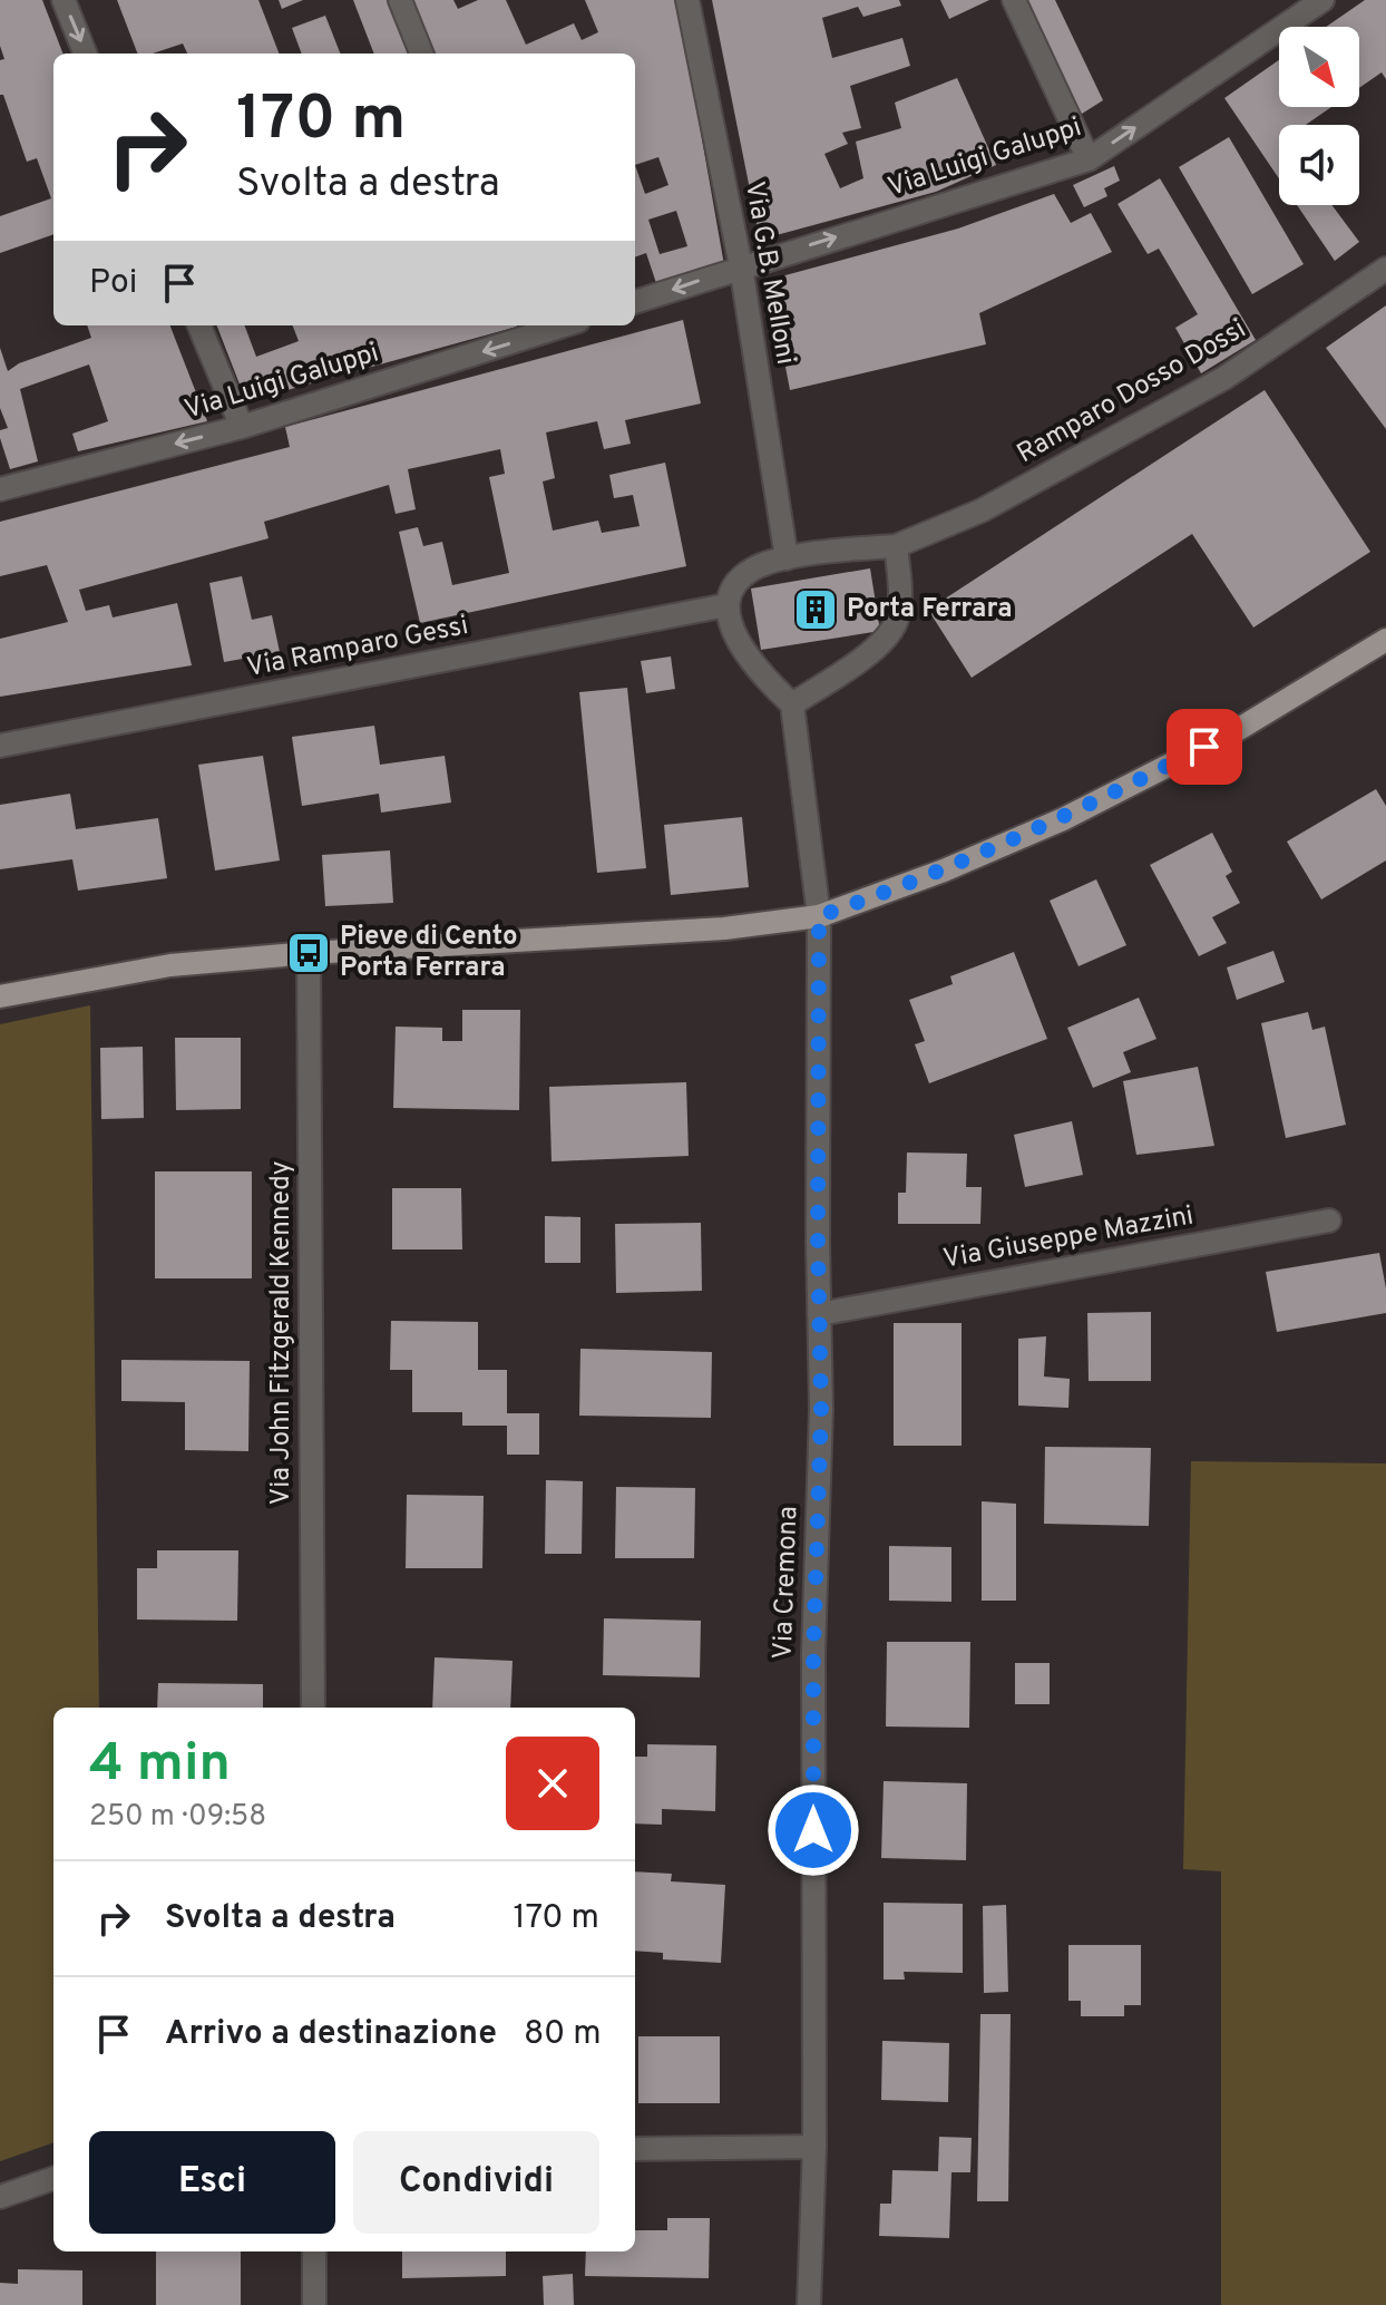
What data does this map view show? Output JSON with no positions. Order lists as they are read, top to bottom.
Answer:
{
  "streets": {
    "street": [
      "Via Luigi Galuppi",
      "Via G.B. Melloni",
      "Ramparo Dosso Dossi",
      "Via Ramparo Gessi",
      "Via Giuseppe Mazzini",
      "Via John Fitzgerald Kennedy",
      "Via Cremona"
    ]
  },
  "crossings": [
    ["Via Luigi Galuppi", "Via G.B. Melloni"],
    ["Via G.B. Melloni", "Ramparo Dosso Dossi"],
    ["Ramparo Dosso Dossi", "Via Ramparo Gessi"],
    ["Via Giuseppe Mazzini", "Via Cremona"]
  ],
  "places": {
    "building": ["Porta Ferrara"],
    "bus stop": ["Pieve di Cento Porta Ferrara"]
  },
  "north": "bottom right",
  "page": {
    "turn": ["170 m", "Svolta a destra"],
    "then": "Poi",
    "heading": ["4 min", "250 m · 09:58"],
    "list": [
      {
        "name": "Svolta a destra",
        "value": "170 m"
      },
      {
        "name": "Arrivo a destinazione",
        "value": "80 m"
      }
    ],
    "buttons": ["Esci", "Condividi"]
  }
}
